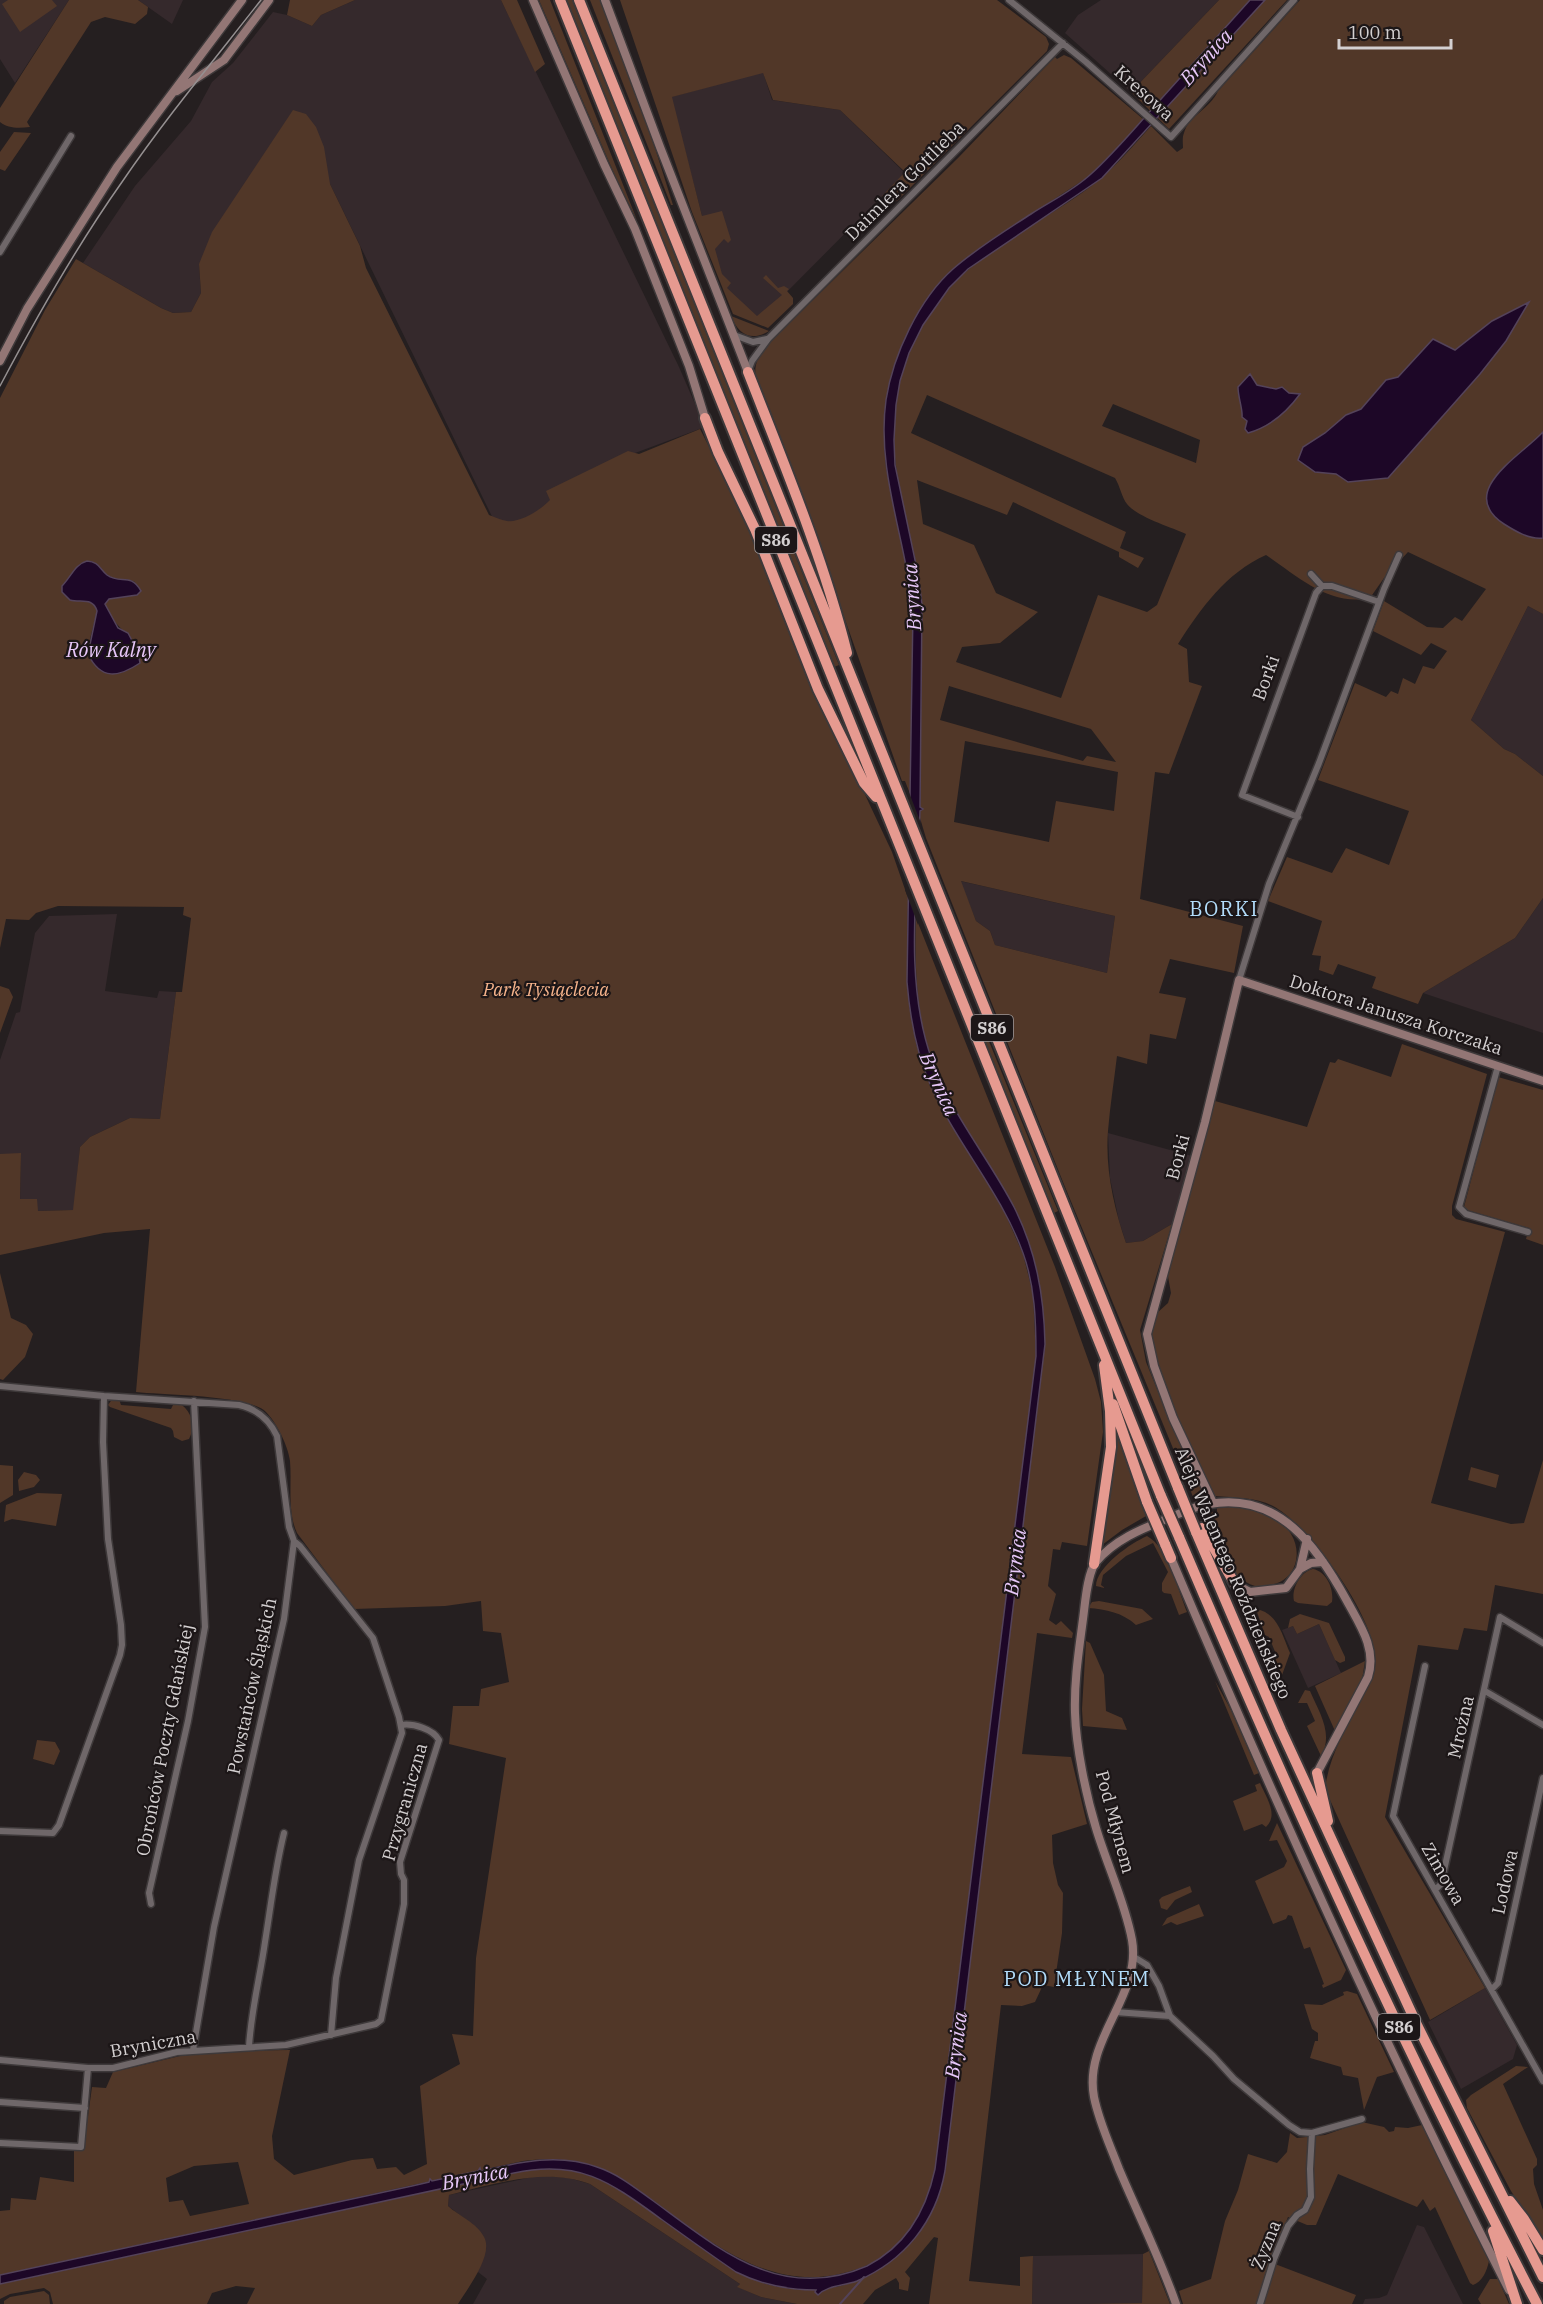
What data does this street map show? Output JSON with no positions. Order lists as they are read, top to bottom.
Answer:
{
  "streets": {
    "highway": ["S86", "Aleja Walentego Roździeńskiego"],
    "street": [
      "Kresowa",
      "Daimlera Gottlieba",
      "Borki",
      "Doktora Janusza Korczaka",
      "Powstańców Śląskich",
      "Mroźna",
      "Obrońców Poczty Gdańskiej",
      "Przygraniczna",
      "Pod Młynem",
      "Zimowa",
      "Lodowa",
      "Bryniczna",
      "Żyzna"
    ]
  },
  "crossings": [
    ["Kresowa", "Daimlera Gottlieba"],
    ["S86", "Aleja Walentego Roździeńskiego"],
    ["Borki", "Doktora Janusza Korczaka"],
    ["Powstańców Śląskich", "Obrońców Poczty Gdańskiej"],
    ["Powstańców Śląskich", "Przygraniczna"],
    ["Powstańców Śląskich", "Bryniczna"],
    ["Mroźna", "Zimowa"],
    ["Przygraniczna", "Bryniczna"],
    ["Zimowa", "Lodowa"]
  ],
  "districts": ["BORKI", "POD MŁYNEM"],
  "water": ["Brynica", "Rów Kalny"],
  "parks": ["Park Tysiąclecia"],
  "scale_bar": "100 m"
}
